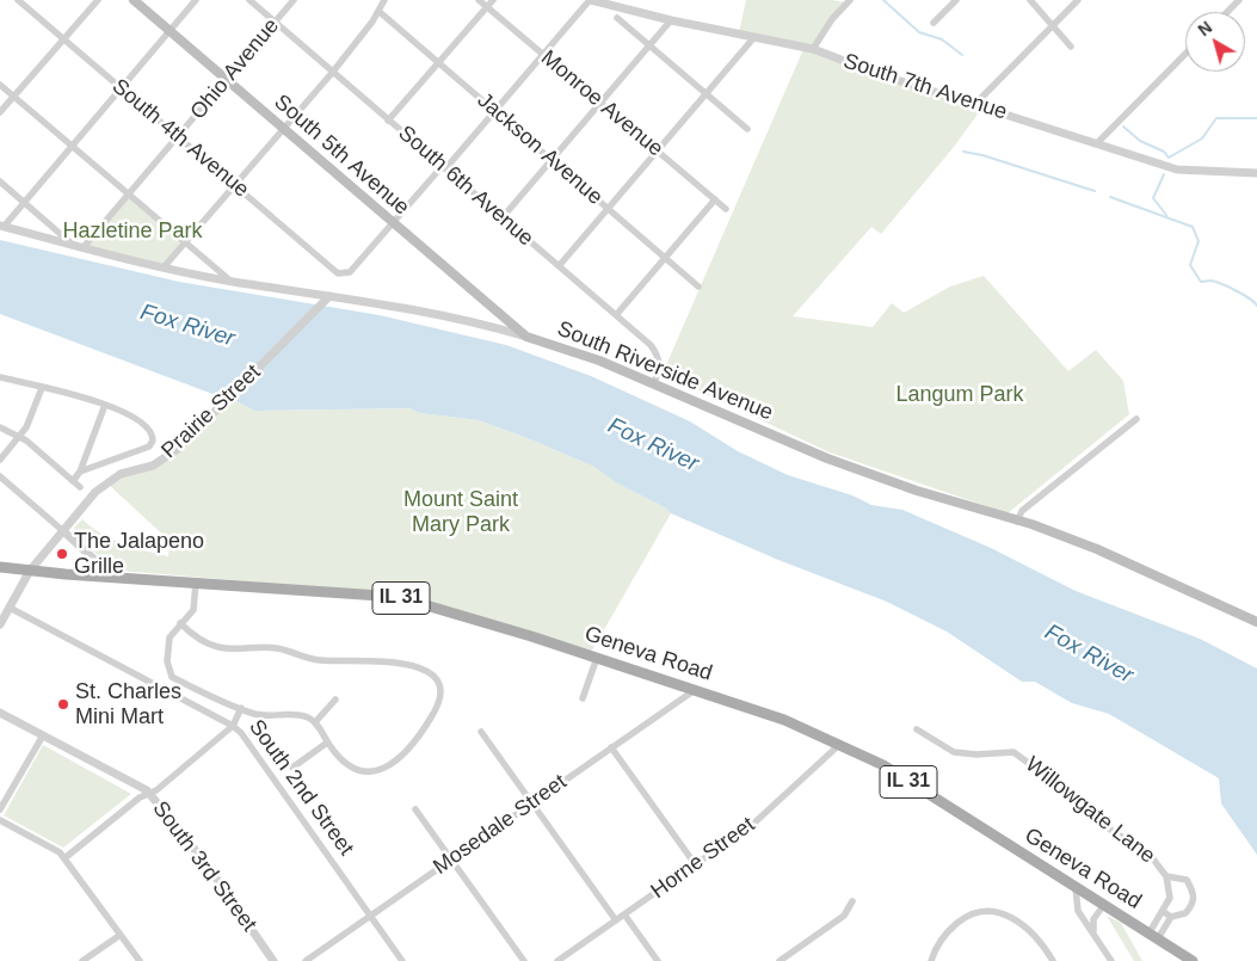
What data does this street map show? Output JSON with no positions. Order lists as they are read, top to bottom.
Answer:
{
  "streets": {
    "main road": [
      "South 5th Avenue",
      "South Riverside Avenue",
      "IL 31",
      "Geneva Road"
    ],
    "street": [
      "Ohio Avenue",
      "South 7th Avenue",
      "Monroe Avenue",
      "South 4th Avenue",
      "Jackson Avenue",
      "South 6th Avenue",
      "Prairie Street",
      "South 2nd Street",
      "Willowgate Lane",
      "Mosedale Street",
      "Horne Street",
      "South 3rd Street"
    ]
  },
  "crossings": [
    ["Ohio Avenue", "South 4th Avenue"],
    ["Ohio Avenue", "South 5th Avenue"],
    ["Ohio Avenue", "South 6th Avenue"],
    ["Ohio Avenue", "South Riverside Avenue"],
    ["South 4th Avenue", "South 5th Avenue"],
    ["South 5th Avenue", "South Riverside Avenue"],
    ["South 6th Avenue", "South Riverside Avenue"],
    ["South Riverside Avenue", "Prairie Street"],
    ["Prairie Street", "IL 31"],
    ["Prairie Street", "Geneva Road"],
    ["Prairie Street", "South 2nd Street"],
    ["IL 31", "Geneva Road"],
    ["Geneva Road", "Willowgate Lane"],
    ["Geneva Road", "Mosedale Street"],
    ["Geneva Road", "Horne Street"],
    ["South 2nd Street", "Mosedale Street"]
  ],
  "water": ["Fox River"],
  "parks": ["Hazletine Park", "Langum Park", "Mount Saint Mary Park"],
  "places": ["The Jalapeno Grille", "St. Charles Mini Mart"],
  "north": "top left"
}
